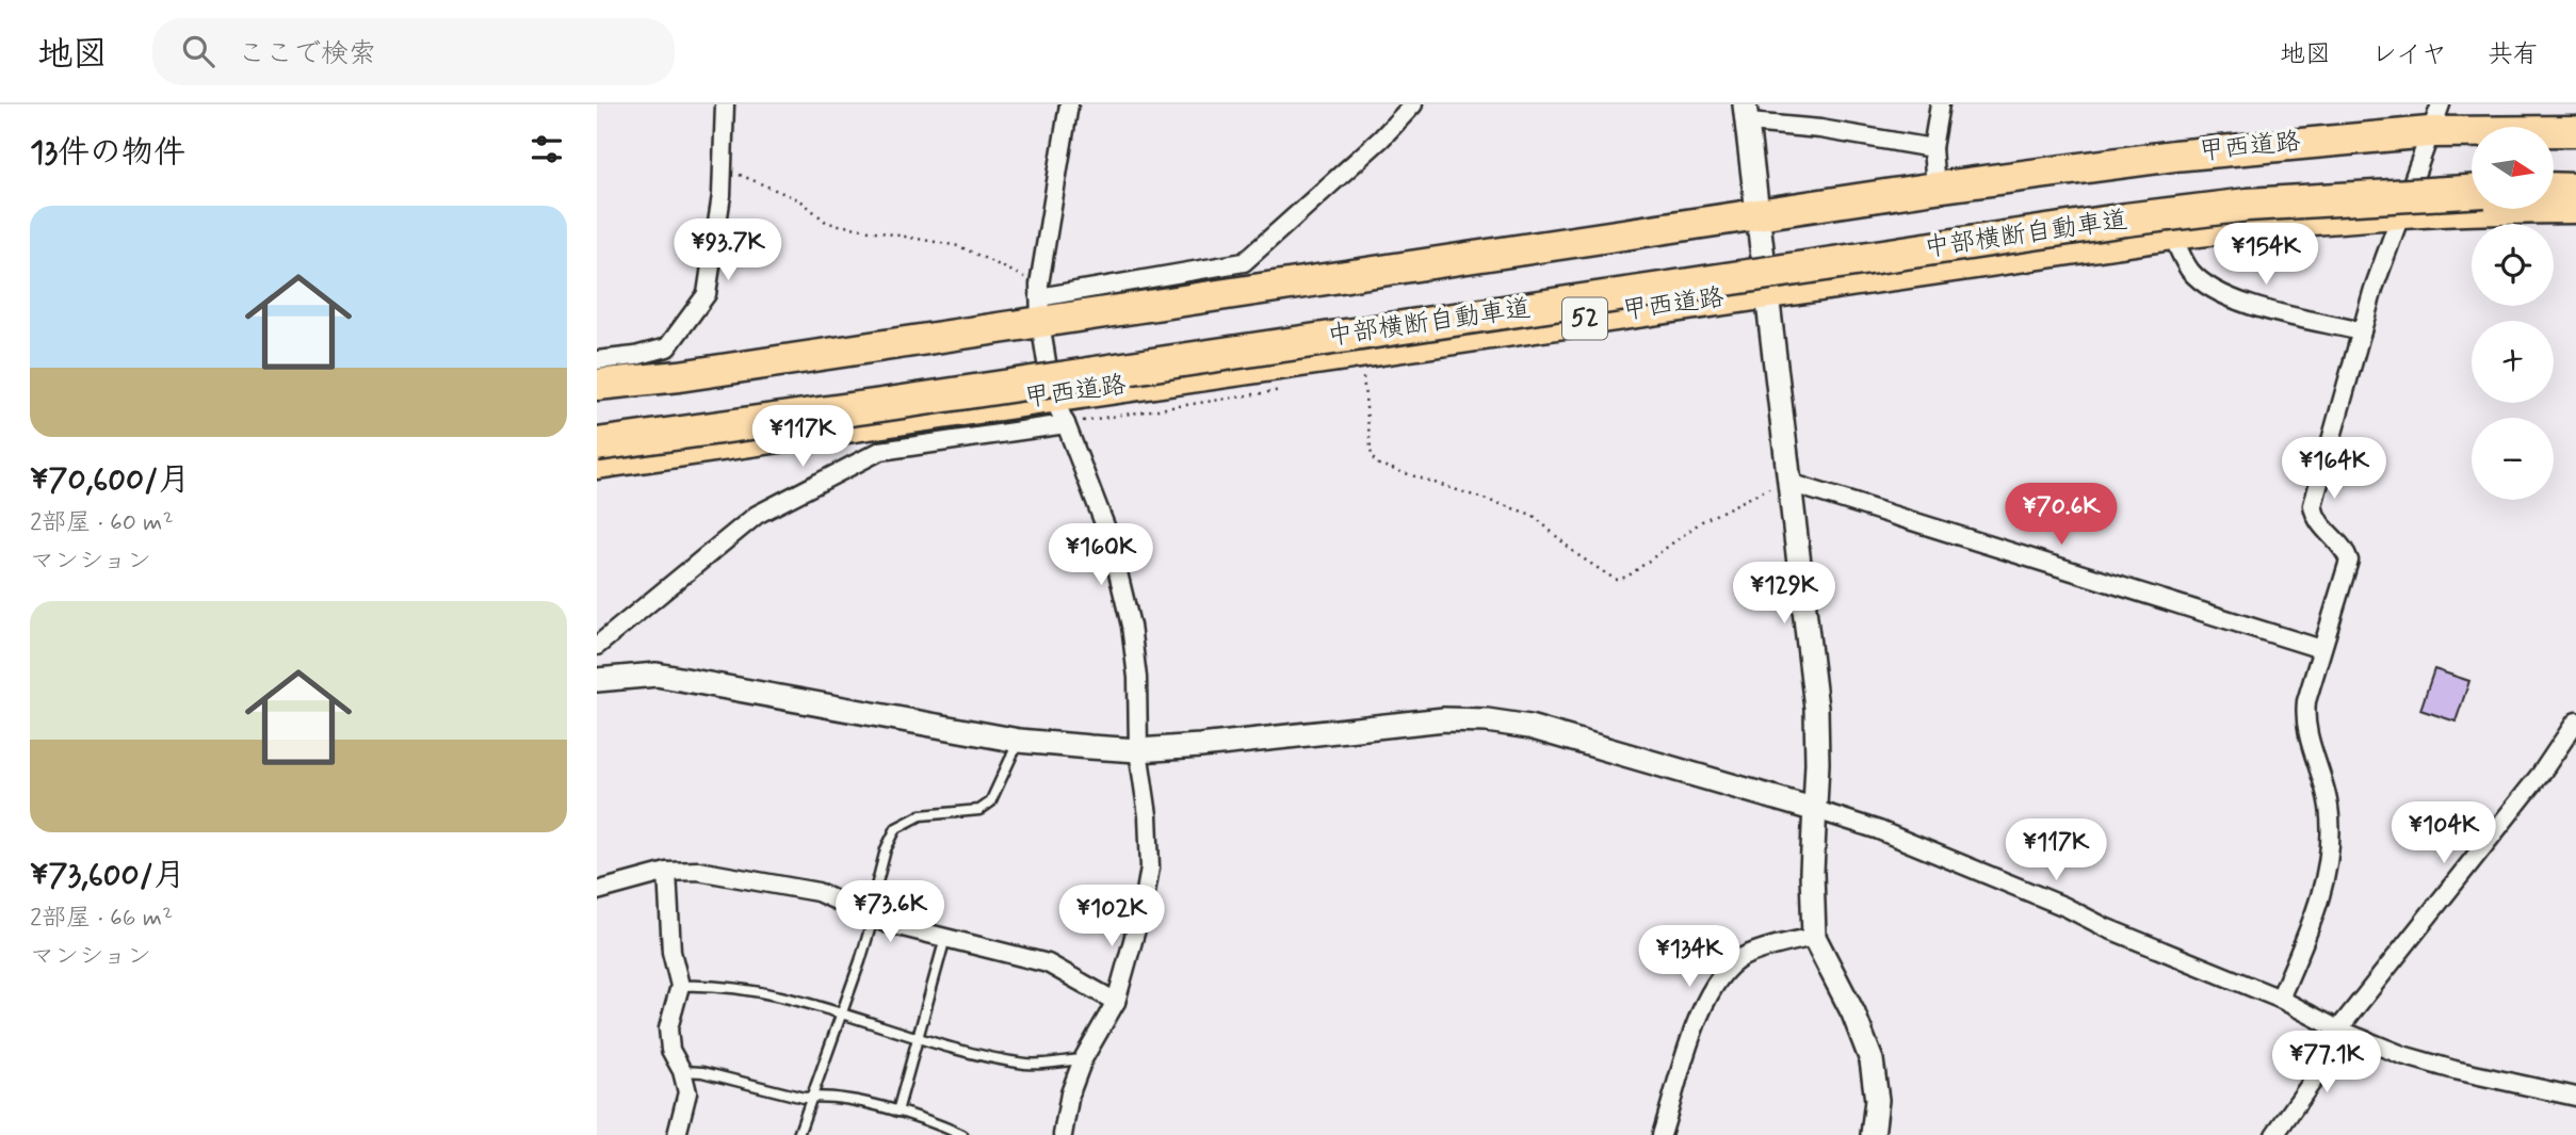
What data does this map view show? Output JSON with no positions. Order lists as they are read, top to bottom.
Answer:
{
  "streets": {
    "highway": ["甲西道路", "中部横断自動車道", "52"]
  },
  "north": "right",
  "page": {
    "header": "地図",
    "search": "ここで検索",
    "nav": ["地図", "レイヤ", "共有"],
    "heading": "13件の物件",
    "map_buttons": ["+", "−"],
    "list": [
      {
        "name": "¥70,600/月",
        "note": "2部屋 · 60 m² · マンション"
      },
      {
        "name": "¥73,600/月",
        "note": "2部屋 · 66 m² · マンション"
      }
    ],
    "price": [
      "¥93.7K",
      "¥154K",
      "¥117K",
      "¥164K",
      "¥70.6K",
      "¥160K",
      "¥129K",
      "¥104K",
      "¥117K",
      "¥73.6K",
      "¥102K",
      "¥134K",
      "¥77.1K"
    ]
  }
}
